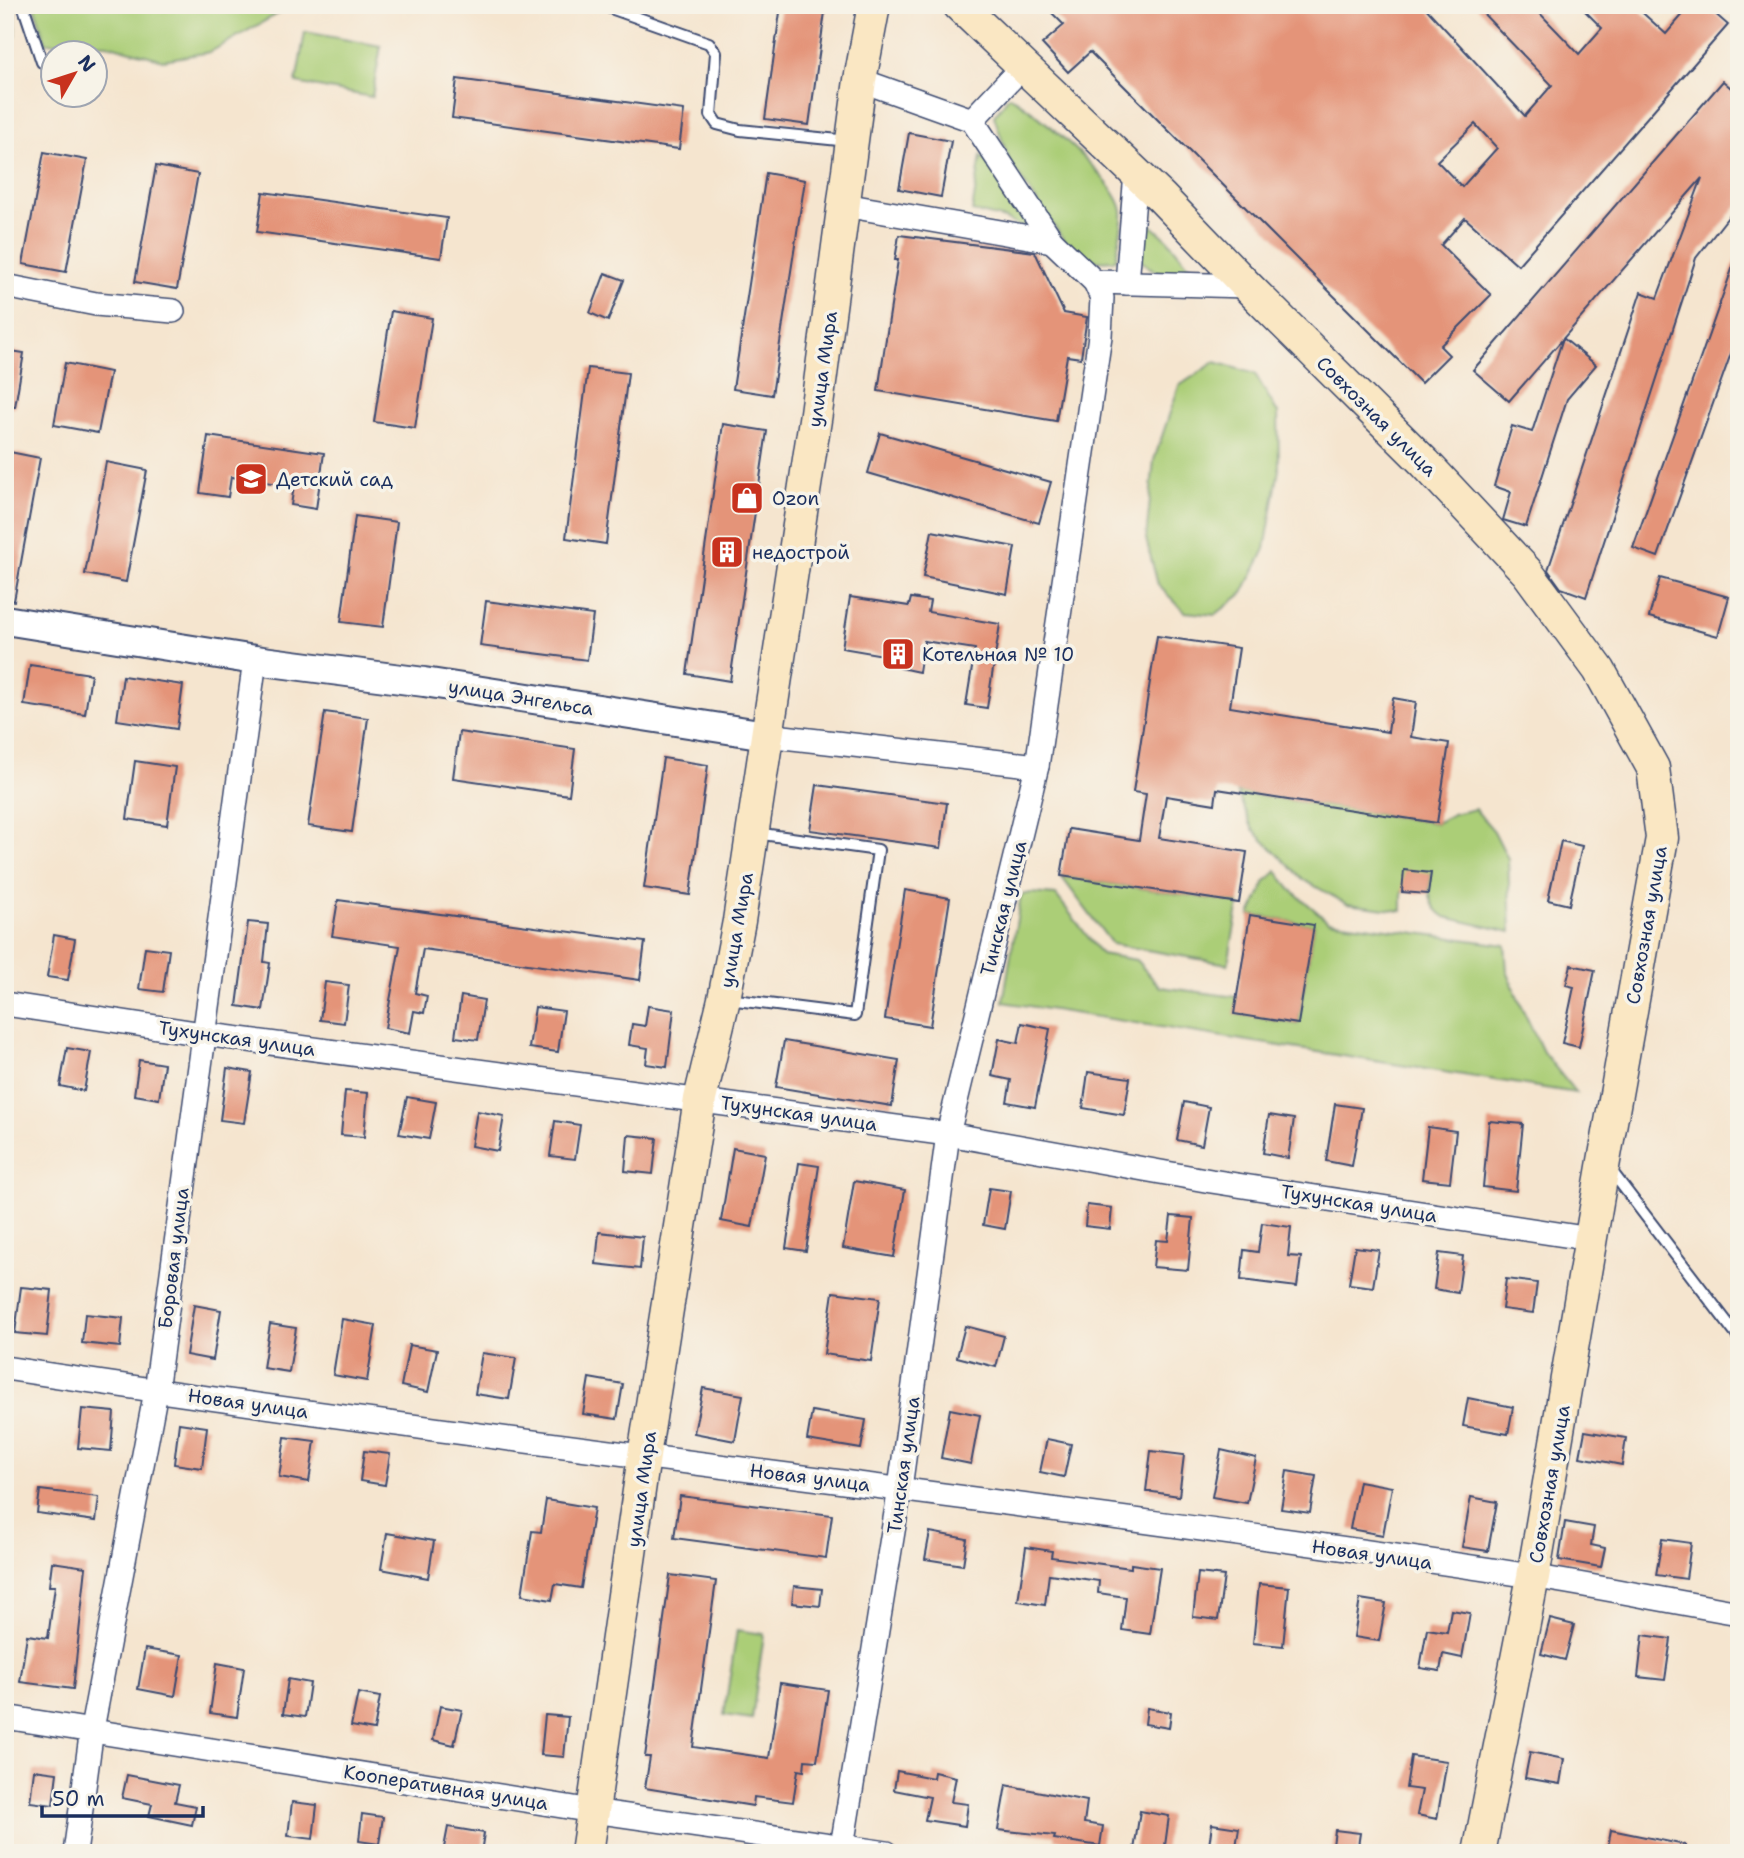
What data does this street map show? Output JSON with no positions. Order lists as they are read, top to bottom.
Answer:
{
  "streets": {
    "main road": ["улица Мира", "Совхозная улица"],
    "street": [
      "улица Энгельса",
      "Тинская улица",
      "Тухунская улица",
      "Боровая улица",
      "Новая улица",
      "Кооперативная улица"
    ]
  },
  "crossings": [
    ["улица Мира", "улица Энгельса"],
    ["улица Мира", "Тухунская улица"],
    ["улица Мира", "Новая улица"],
    ["улица Мира", "Кооперативная улица"],
    ["Совхозная улица", "Тухунская улица"],
    ["Совхозная улица", "Новая улица"],
    ["улица Энгельса", "Тинская улица"],
    ["улица Энгельса", "Боровая улица"],
    ["Тинская улица", "Тухунская улица"],
    ["Тинская улица", "Новая улица"],
    ["Тинская улица", "Кооперативная улица"],
    ["Тухунская улица", "Боровая улица"],
    ["Боровая улица", "Новая улица"],
    ["Боровая улица", "Кооперативная улица"]
  ],
  "places": {
    "school or university": ["Детский сад"],
    "shop": ["Ozon"],
    "building": ["недострой", "Котельная № 10"]
  },
  "scale_bar": "50 m",
  "north": "top right"
}
